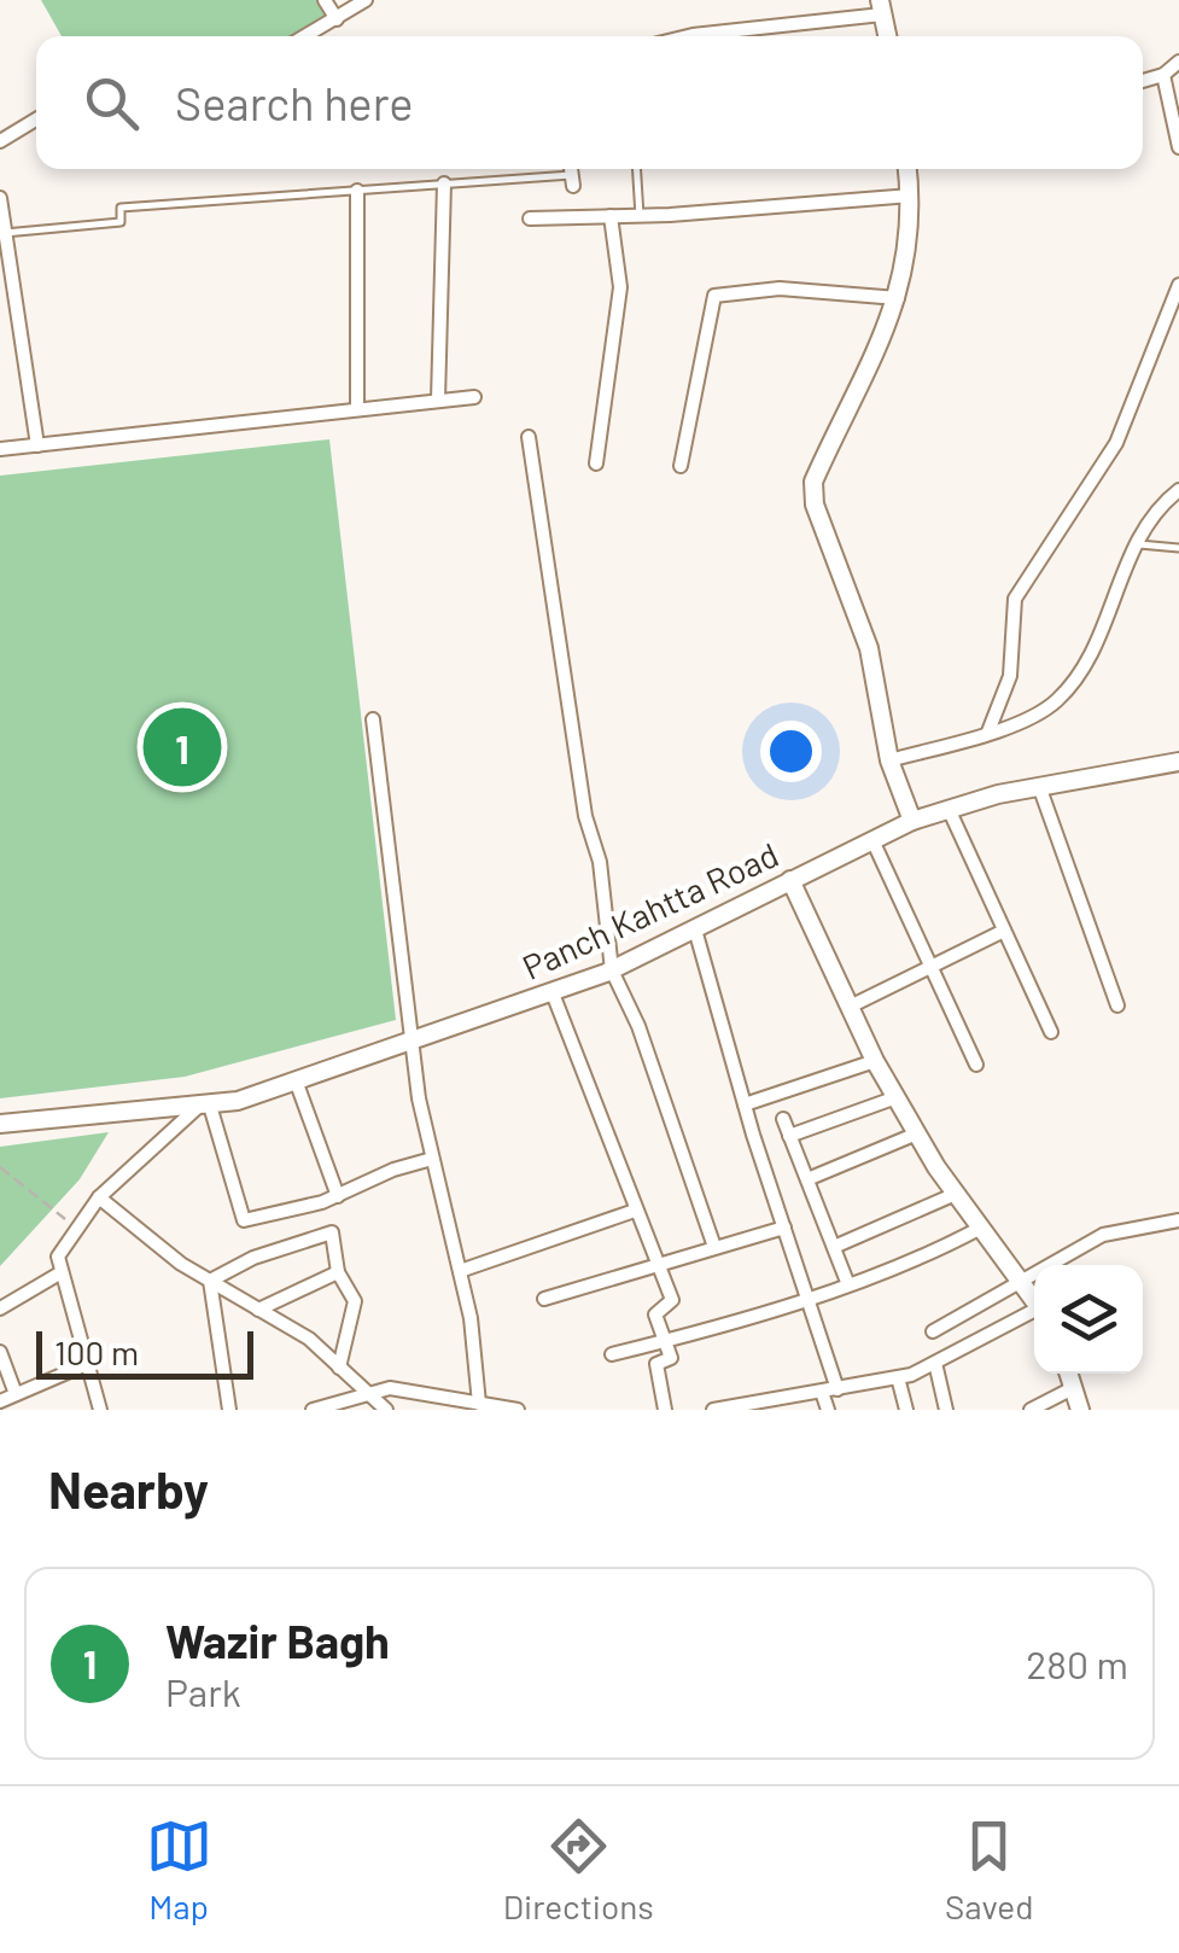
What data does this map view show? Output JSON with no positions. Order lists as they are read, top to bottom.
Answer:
{
  "streets": {
    "main road": ["Panch Kahtta Road"]
  },
  "scale_bar": "100 m",
  "page": {
    "search": "Search here",
    "pins": "1",
    "scale": "100 m",
    "heading": "Nearby",
    "list": [
      {
        "mark": "1",
        "name": "Wazir Bagh",
        "note": "Park",
        "value": "280 m"
      }
    ],
    "nav": ["Map", "Directions", "Saved"]
  }
}
